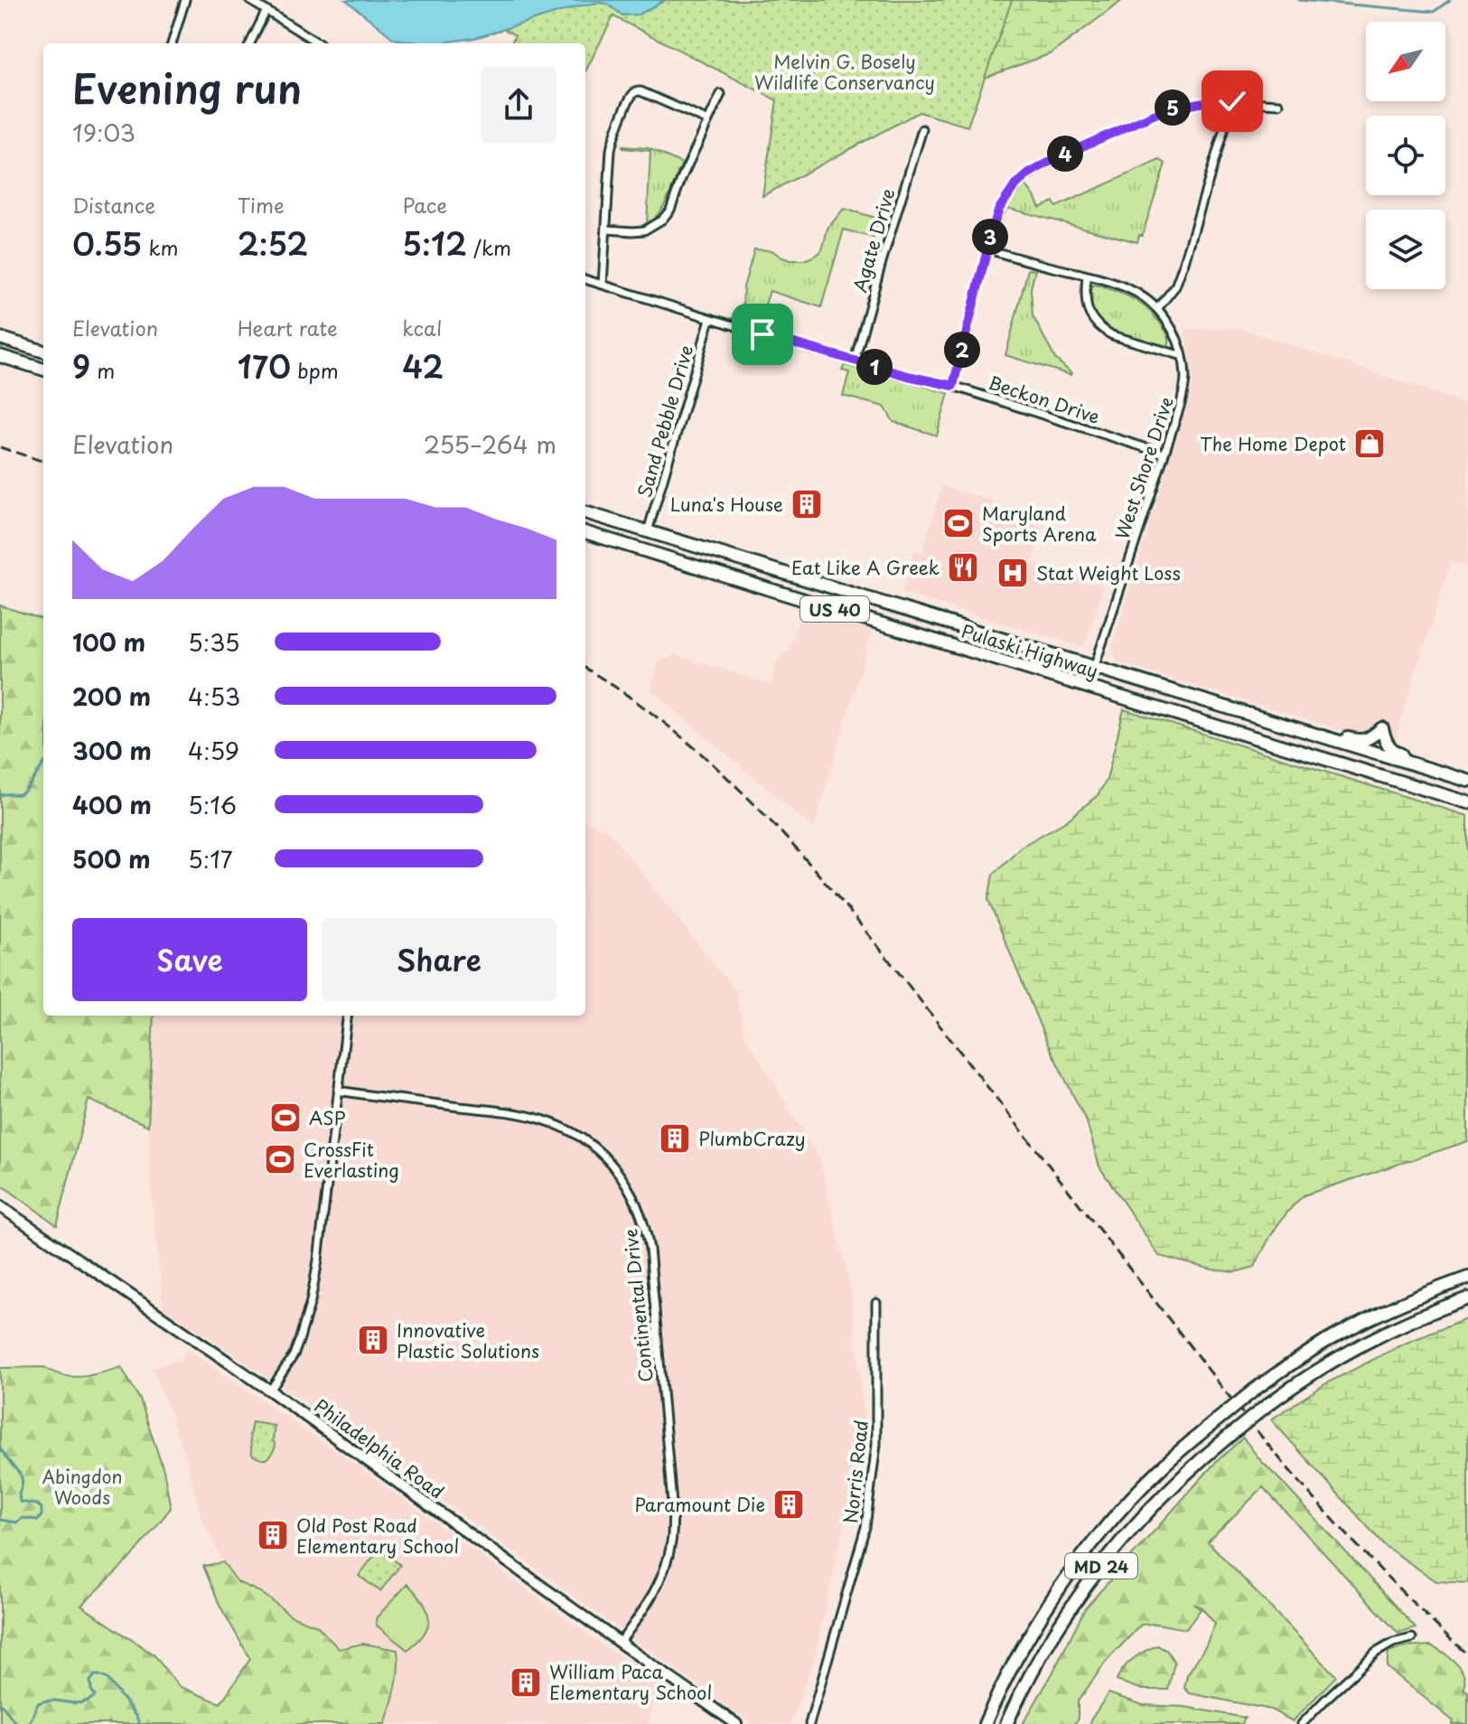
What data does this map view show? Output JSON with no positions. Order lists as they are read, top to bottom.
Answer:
{
  "streets": {
    "highway": ["US 40", "Pulaski Highway", "MD 24"],
    "main road": ["Philadelphia Road"],
    "street": [
      "Agate Drive",
      "Beckon Drive",
      "Sand Pebble Drive",
      "West Shore Drive",
      "Continental Drive",
      "Norris Road"
    ]
  },
  "crossings": [
    ["Agate Drive", "Beckon Drive"],
    ["Beckon Drive", "Sand Pebble Drive"],
    ["Beckon Drive", "West Shore Drive"],
    ["Sand Pebble Drive", "Pulaski Highway"],
    ["West Shore Drive", "Pulaski Highway"],
    ["Continental Drive", "Philadelphia Road"]
  ],
  "parks": ["Melvin G. Bosely Wildlife Conservancy", "Abingdon Woods"],
  "places": {
    "shop": ["The Home Depot"],
    "building": [
      "Luna's House",
      "PlumbCrazy",
      "Innovative Plastic Solutions",
      "Paramount Die",
      "Old Post Road Elementary School",
      "William Paca Elementary School"
    ],
    "sports": ["Maryland Sports Arena", "ASP", "CrossFit Everlasting"],
    "restaurant": ["Eat Like A Greek"],
    "hospital": ["Stat Weight Loss"]
  },
  "north": "bottom left",
  "page": {
    "heading": ["Evening run", "19:03"],
    "pins": [
      "5",
      "4",
      "3",
      "2",
      "1"
    ],
    "stats": [
      ["Distance", "0.55 km"],
      ["Time", "2:52"],
      ["Pace", "5:12 /km"],
      ["Elevation", "9 m"],
      ["Heart rate", "170 bpm"],
      ["kcal", "42"]
    ],
    "chart": ["Elevation", "255–264 m"],
    "list": [
      {
        "name": "100 m",
        "note": "5:35"
      },
      {
        "name": "200 m",
        "note": "4:53"
      },
      {
        "name": "300 m",
        "note": "4:59"
      },
      {
        "name": "400 m",
        "note": "5:16"
      },
      {
        "name": "500 m",
        "note": "5:17"
      }
    ],
    "buttons": ["Save", "Share"]
  }
}
